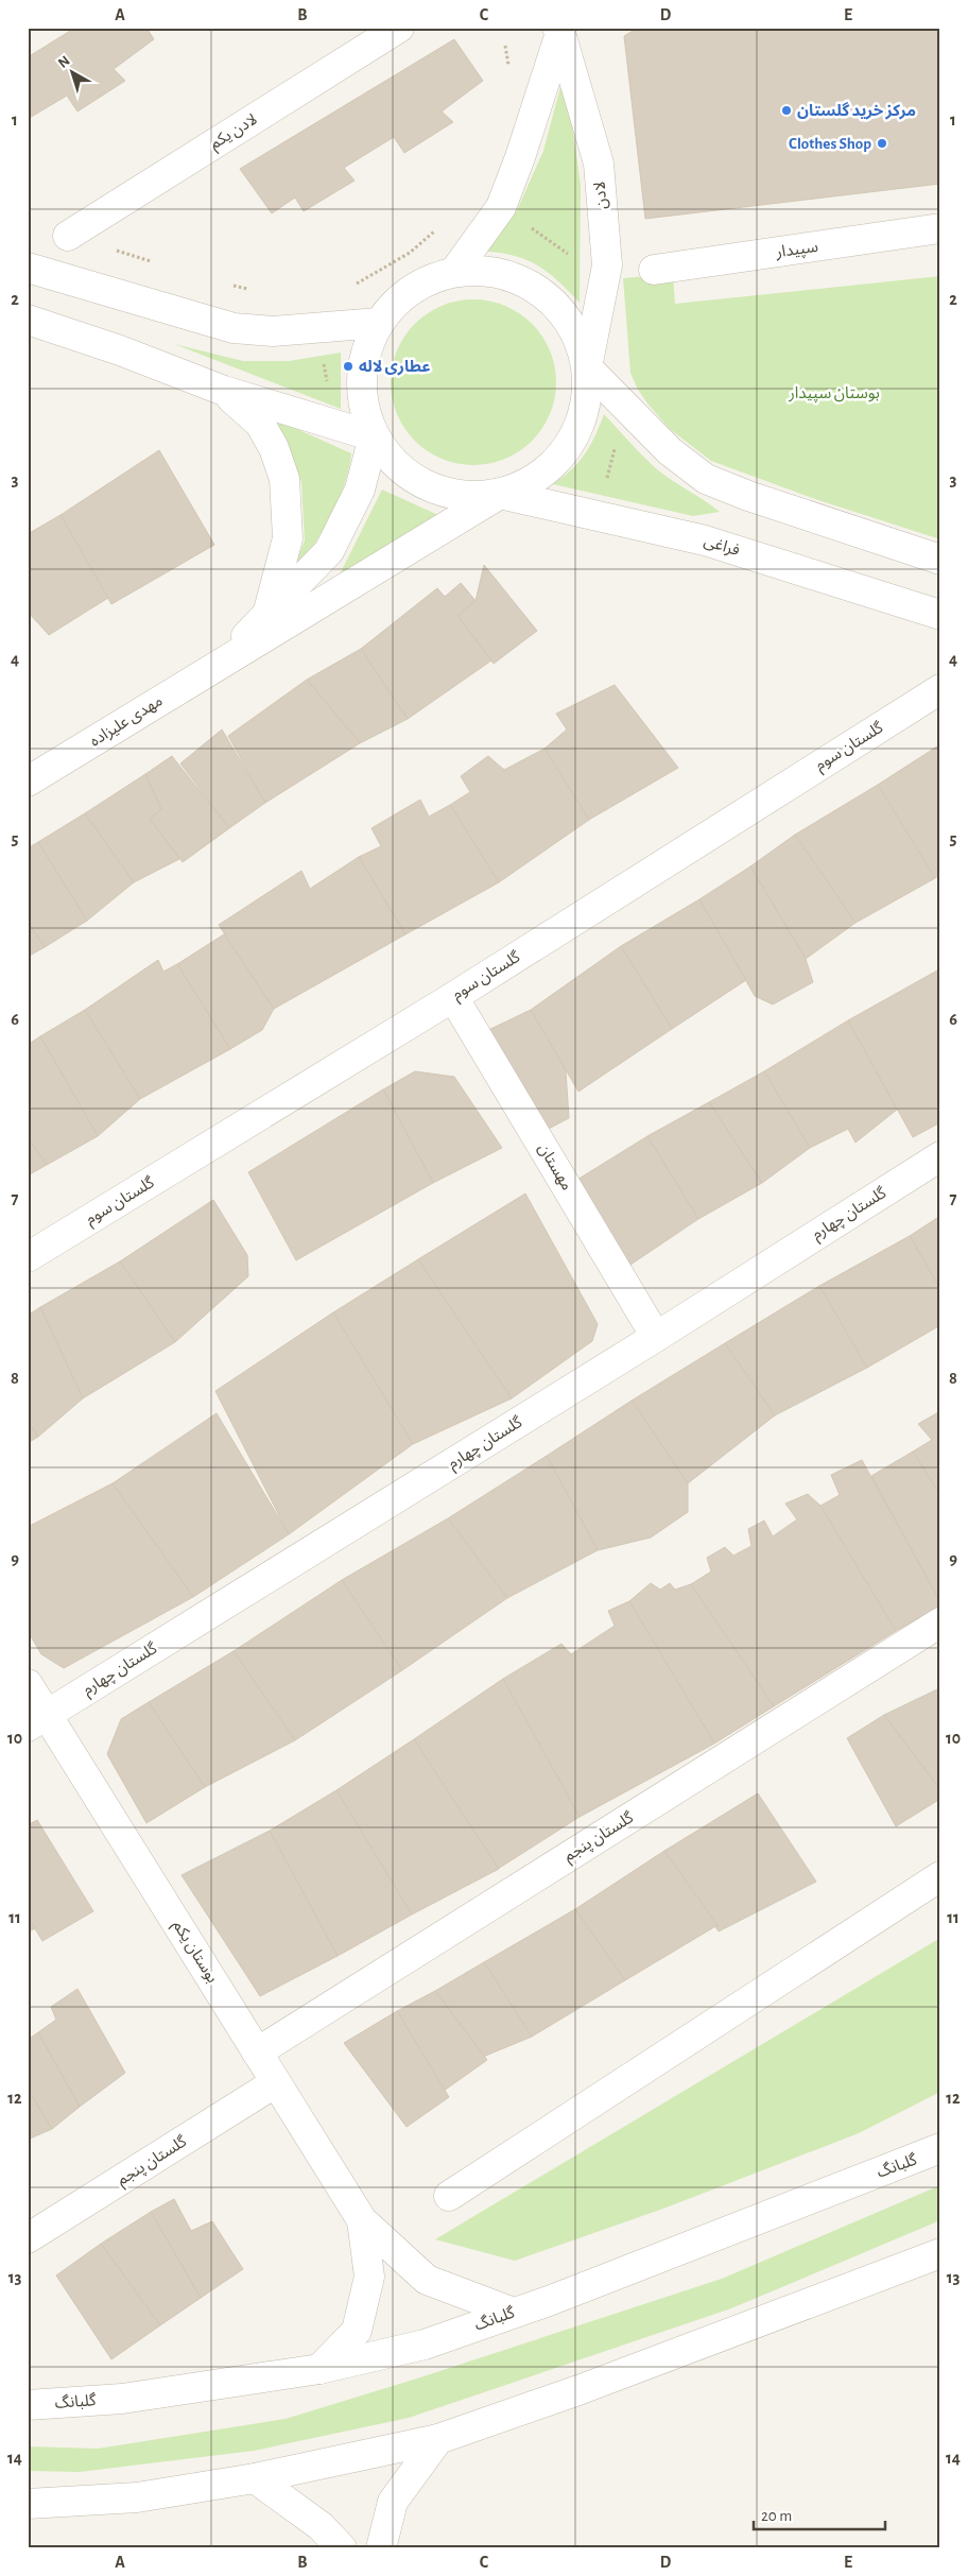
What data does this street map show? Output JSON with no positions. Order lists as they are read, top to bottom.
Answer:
{
  "streets": {
    "street": [
      "لادن یکم",
      "لادن",
      "سپیدار",
      "فراغی",
      "مهدی علیزاده",
      "گلستان سوم",
      "مهستان",
      "گلستان چهارم",
      "گلستان پنجم",
      "بوستان یکم",
      "گلبانگ"
    ]
  },
  "crossings": [
    ["فراغی", "مهدی علیزاده"],
    ["گلستان سوم", "مهستان"],
    ["مهستان", "گلستان چهارم"],
    ["گلستان چهارم", "بوستان یکم"],
    ["گلستان پنجم", "بوستان یکم"],
    ["بوستان یکم", "گلبانگ"]
  ],
  "parks": ["بوستان سپیدار"],
  "places": ["مرکز خرید گلستان", "Clothes Shop", "عطاری لاله"],
  "scale_bar": "20 m",
  "north": "top left",
  "grid": {
    "columns": [
      "A",
      "B",
      "C",
      "D",
      "E"
    ],
    "rows": [
      "1",
      "2",
      "3",
      "4",
      "5",
      "6",
      "7",
      "8",
      "9",
      "10",
      "11",
      "12",
      "13",
      "14"
    ]
  }
}
